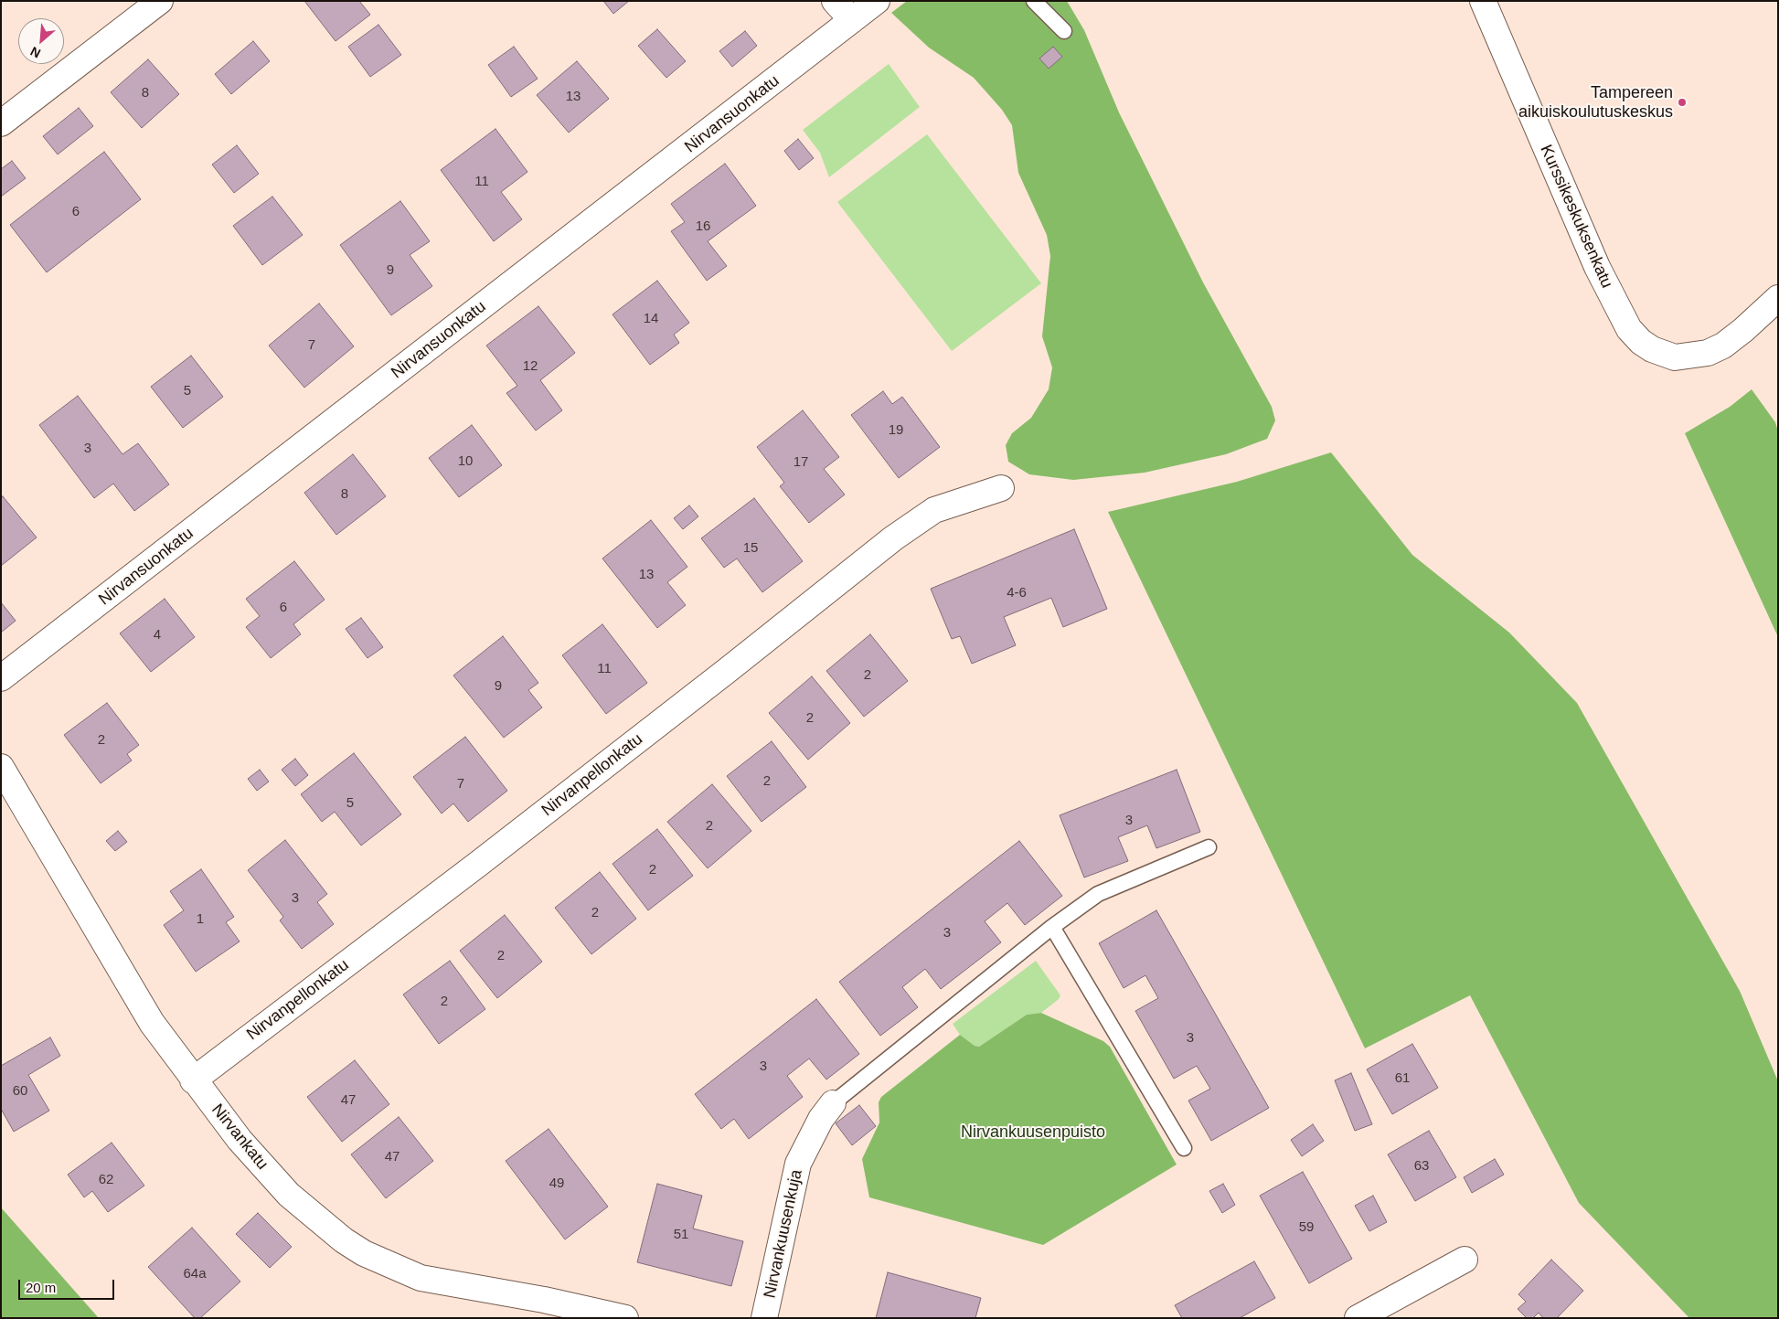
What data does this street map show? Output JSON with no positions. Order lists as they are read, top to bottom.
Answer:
{
  "streets": {
    "street": [
      "Nirvansuonkatu",
      "Kurssikeskuksenkatu",
      "Nirvanpellonkatu",
      "Nirvankatu",
      "Nirvankuusenkuja"
    ]
  },
  "crossings": [
    ["Nirvanpellonkatu", "Nirvankatu"]
  ],
  "parks": ["Nirvankuusenpuisto"],
  "places": ["Tampereen aikuiskoulutuskeskus"],
  "house_numbers": [
    "8",
    "13",
    "11",
    "6",
    "16",
    "9",
    "14",
    "7",
    "12",
    "5",
    "19",
    "3",
    "10",
    "17",
    "8",
    "15",
    "13",
    "4-6",
    "6",
    "4",
    "11",
    "2",
    "9",
    "2",
    "2",
    "2",
    "7",
    "5",
    "3",
    "2",
    "2",
    "3",
    "2",
    "1",
    "3",
    "2",
    "2",
    "3",
    "3",
    "61",
    "60",
    "47",
    "47",
    "63",
    "62",
    "49",
    "59",
    "51",
    "64a"
  ],
  "scale_bar": "20 m",
  "north": "bottom left"
}
